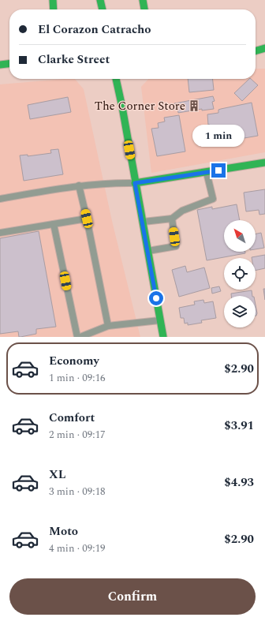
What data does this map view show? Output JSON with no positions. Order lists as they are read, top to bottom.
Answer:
{
  "places": {
    "building": ["The Corner Store"]
  },
  "north": "top left",
  "page": {
    "banner": ["El Corazon Catracho", "Clarke Street"],
    "bubble": "1 min",
    "list": [
      {
        "name": "Economy",
        "note": "1 min · 09:16",
        "value": "$2.90"
      },
      {
        "name": "Comfort",
        "note": "2 min · 09:17",
        "value": "$3.91"
      },
      {
        "name": "XL",
        "note": "3 min · 09:18",
        "value": "$4.93"
      },
      {
        "name": "Moto",
        "note": "4 min · 09:19",
        "value": "$2.90"
      }
    ],
    "buttons": "Confirm"
  }
}
